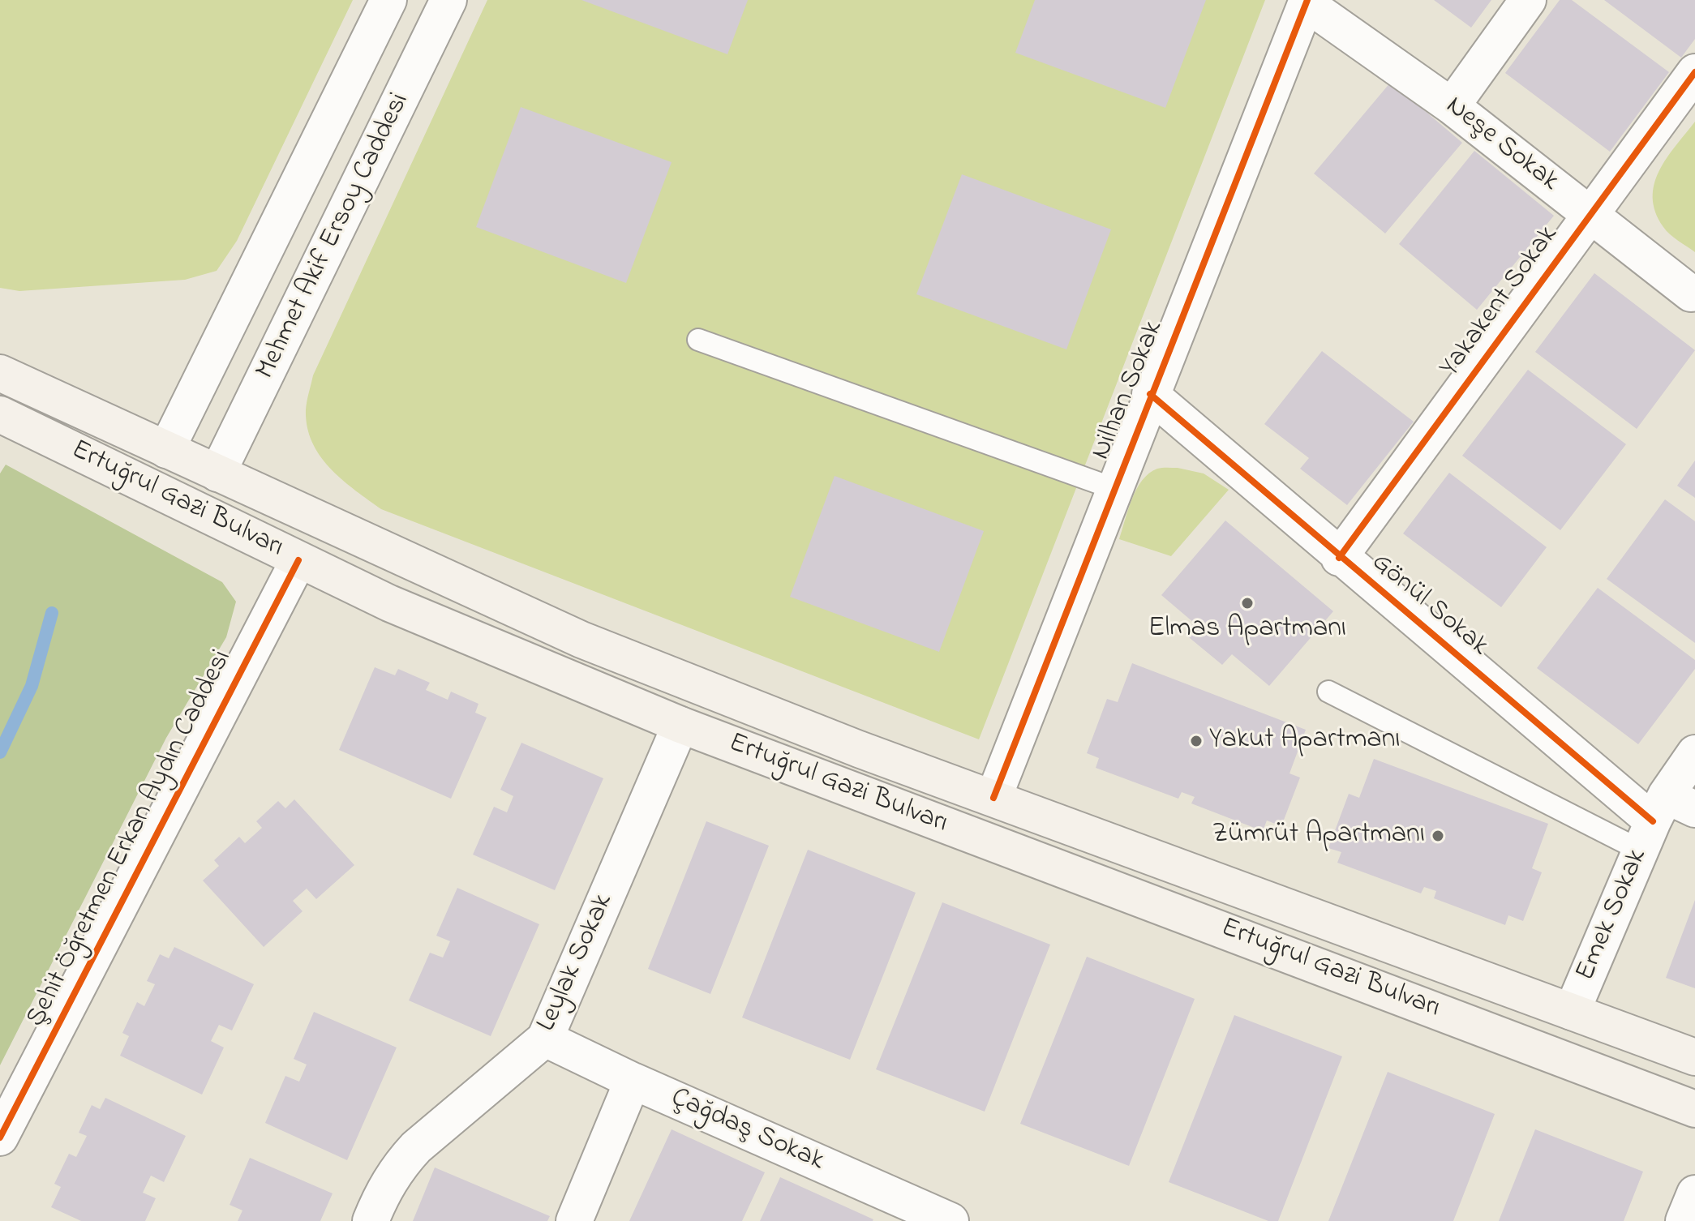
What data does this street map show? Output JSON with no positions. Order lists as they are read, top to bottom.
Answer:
{
  "streets": {
    "main road": ["Ertuğrul Gazi Bulvarı"],
    "street": [
      "Neşe Sokak",
      "Mehmet Akif Ersoy Caddesi",
      "Yakakent Sokak",
      "Nilhan Sokak",
      "Gönül Sokak",
      "Şehit Öğretmen Erkan Aydın Caddesi",
      "Emek Sokak",
      "Leylak Sokak",
      "Çağdaş Sokak"
    ]
  },
  "crossings": [
    ["Neşe Sokak", "Yakakent Sokak"],
    ["Neşe Sokak", "Nilhan Sokak"],
    ["Mehmet Akif Ersoy Caddesi", "Ertuğrul Gazi Bulvarı"],
    ["Yakakent Sokak", "Gönül Sokak"],
    ["Nilhan Sokak", "Ertuğrul Gazi Bulvarı"],
    ["Nilhan Sokak", "Gönül Sokak"],
    ["Ertuğrul Gazi Bulvarı", "Şehit Öğretmen Erkan Aydın Caddesi"],
    ["Ertuğrul Gazi Bulvarı", "Emek Sokak"],
    ["Ertuğrul Gazi Bulvarı", "Leylak Sokak"],
    ["Gönül Sokak", "Emek Sokak"],
    ["Leylak Sokak", "Çağdaş Sokak"]
  ],
  "places": ["Elmas Apartmanı", "Yakut Apartmanı", "Zümrüt Apartmanı"]
}
